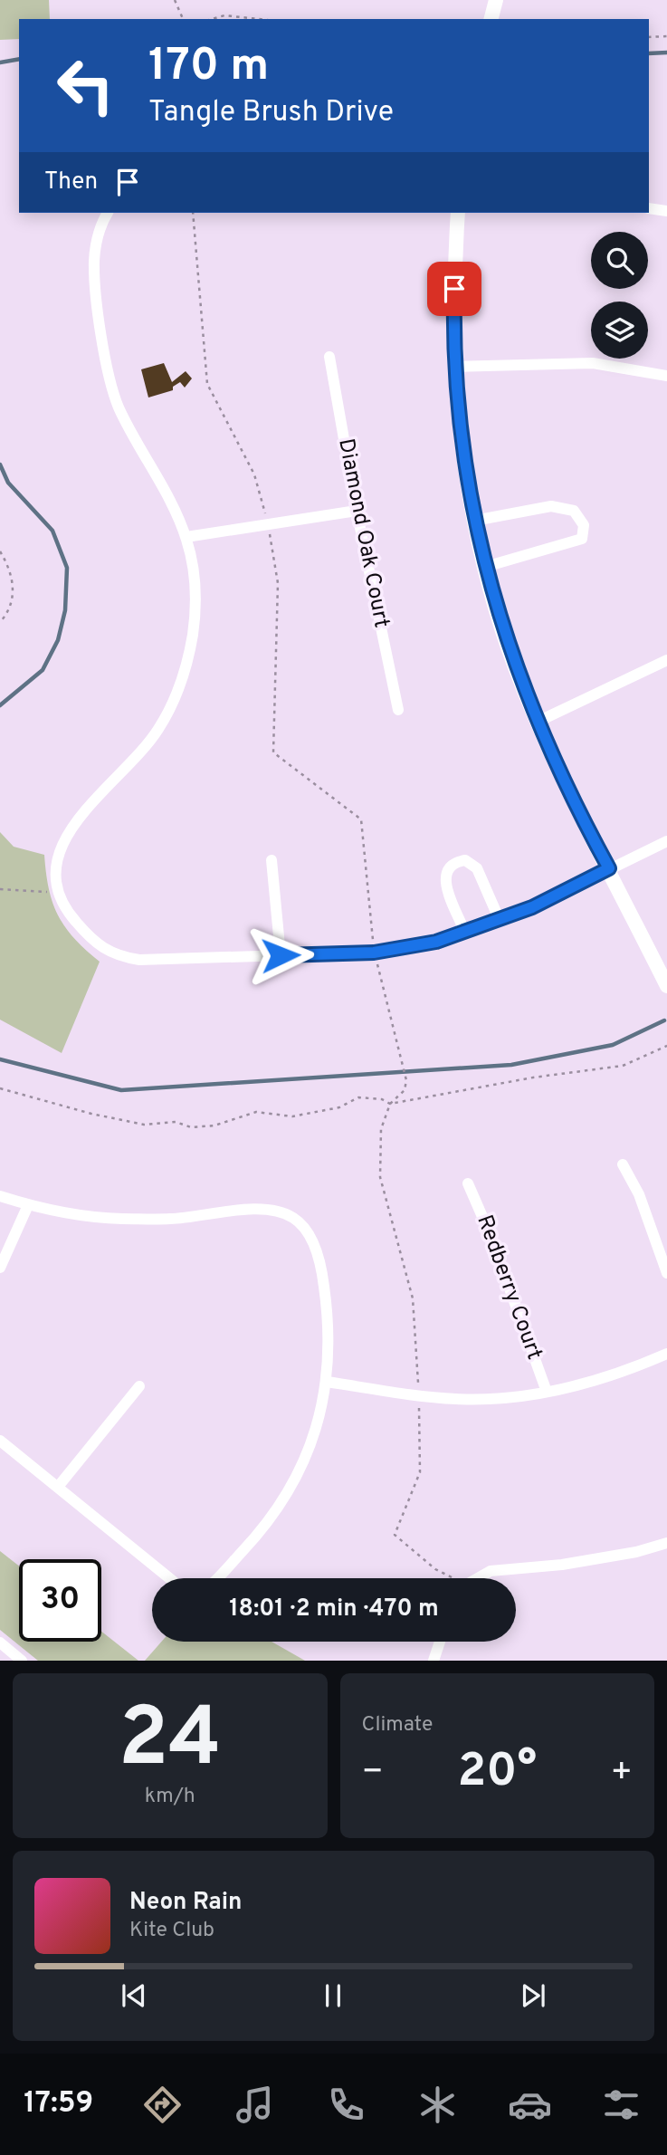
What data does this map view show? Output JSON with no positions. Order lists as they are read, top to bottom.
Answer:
{
  "streets": {
    "street": ["Diamond Oak Court", "Redberry Court"]
  },
  "page": {
    "turn": ["170 m", "Tangle Brush Drive"],
    "then": "Then",
    "limit": "30",
    "trip": "18:01 · 2 min · 470 m",
    "tile": [
      ["24", "km/h"],
      "Climate"
    ],
    "heat": ["−", "20°", "+"],
    "song": ["Neon Rain", "Kite Club"],
    "tabs": "17:59"
  }
}
